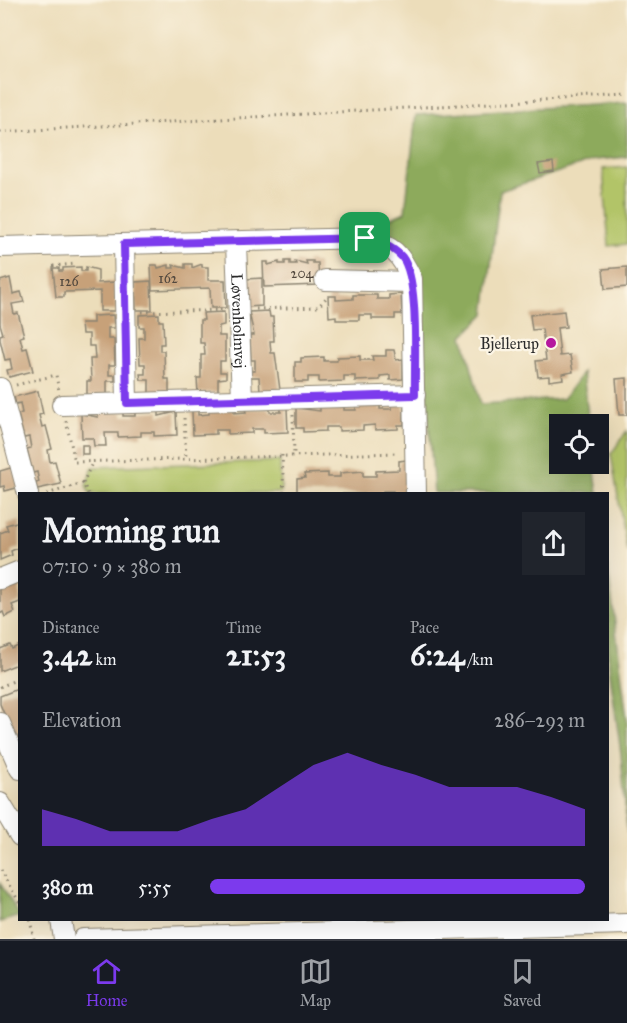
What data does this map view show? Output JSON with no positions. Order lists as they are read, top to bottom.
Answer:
{
  "streets": {
    "street": ["Løvenholmvej"]
  },
  "places": ["Bjellerup"],
  "house_numbers": ["204", "162", "126"],
  "page": {
    "heading": ["Morning run", "07:10 · 9 × 380 m"],
    "stats": [
      ["Distance", "3.42 km"],
      ["Time", "21:53"],
      ["Pace", "6:24 /km"]
    ],
    "chart": ["Elevation", "286–293 m"],
    "list": [
      {
        "name": "380 m",
        "note": "5:55"
      }
    ],
    "tabs": ["Home", "Map", "Saved"]
  }
}
